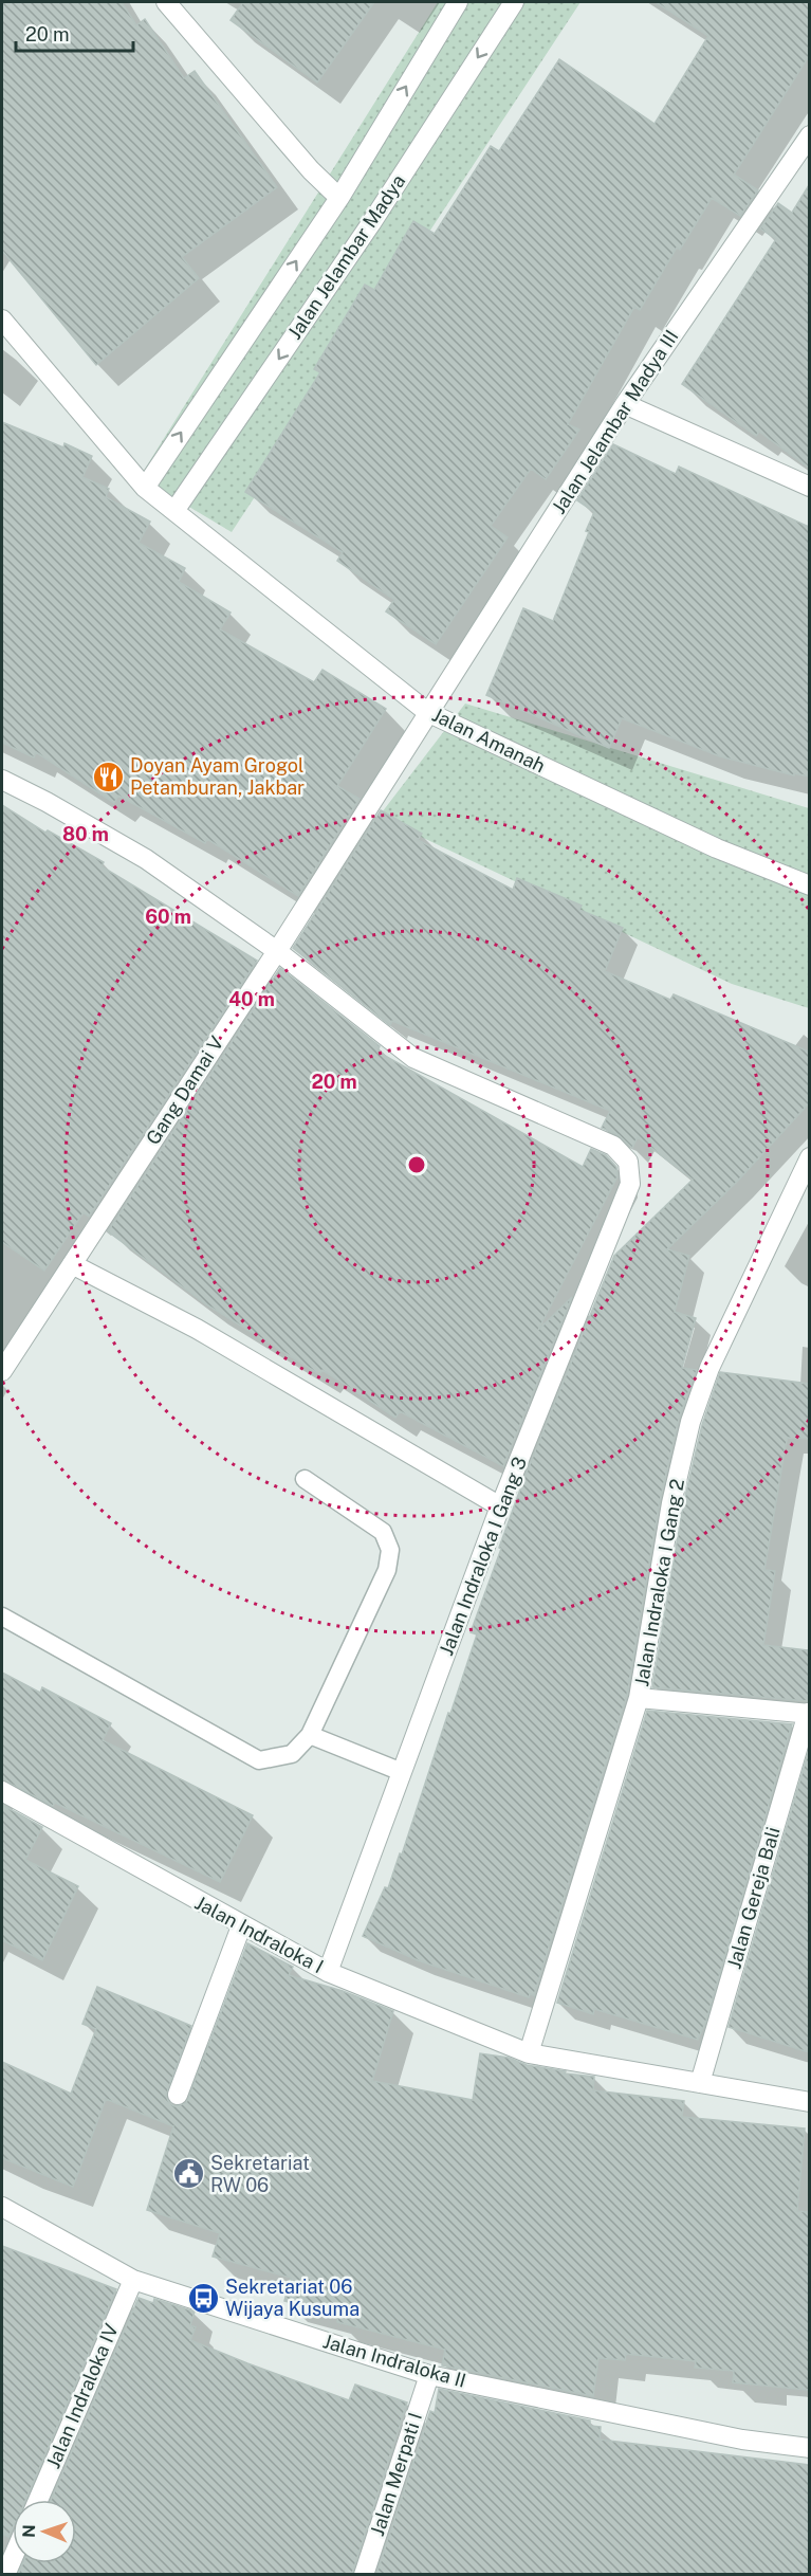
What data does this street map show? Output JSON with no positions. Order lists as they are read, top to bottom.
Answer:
{
  "streets": {
    "street": [
      "Jalan Jelambar Madya",
      "Jalan Jelambar Madya III",
      "Jalan Amanah",
      "Gang Damai V",
      "Jalan Indraloka I Gang 3",
      "Jalan Indraloka I Gang 2",
      "Jalan Gereja Bali",
      "Jalan Indraloka I",
      "Jalan Indraloka II",
      "Jalan Indraloka IV",
      "Jalan Merpati I"
    ]
  },
  "crossings": [
    ["Jalan Jelambar Madya", "Jalan Amanah"],
    ["Jalan Jelambar Madya III", "Jalan Amanah"],
    ["Jalan Jelambar Madya III", "Gang Damai V"],
    ["Jalan Amanah", "Gang Damai V"],
    ["Gang Damai V", "Jalan Indraloka I Gang 3"],
    ["Jalan Indraloka I Gang 3", "Jalan Indraloka I"],
    ["Jalan Indraloka I Gang 2", "Jalan Gereja Bali"],
    ["Jalan Indraloka I Gang 2", "Jalan Indraloka I"],
    ["Jalan Gereja Bali", "Jalan Indraloka I"],
    ["Jalan Indraloka II", "Jalan Indraloka IV"],
    ["Jalan Indraloka II", "Jalan Merpati I"]
  ],
  "places": {
    "restaurant": ["Doyan Ayam Grogol Petamburan, Jakbar"],
    "public building": ["Sekretariat RW 06"],
    "bus stop": ["Sekretariat 06 Wijaya Kusuma"]
  },
  "scale_bar": "20 m",
  "north": "left",
  "rings": [
    "80 m",
    "60 m",
    "40 m",
    "20 m"
  ]
}
